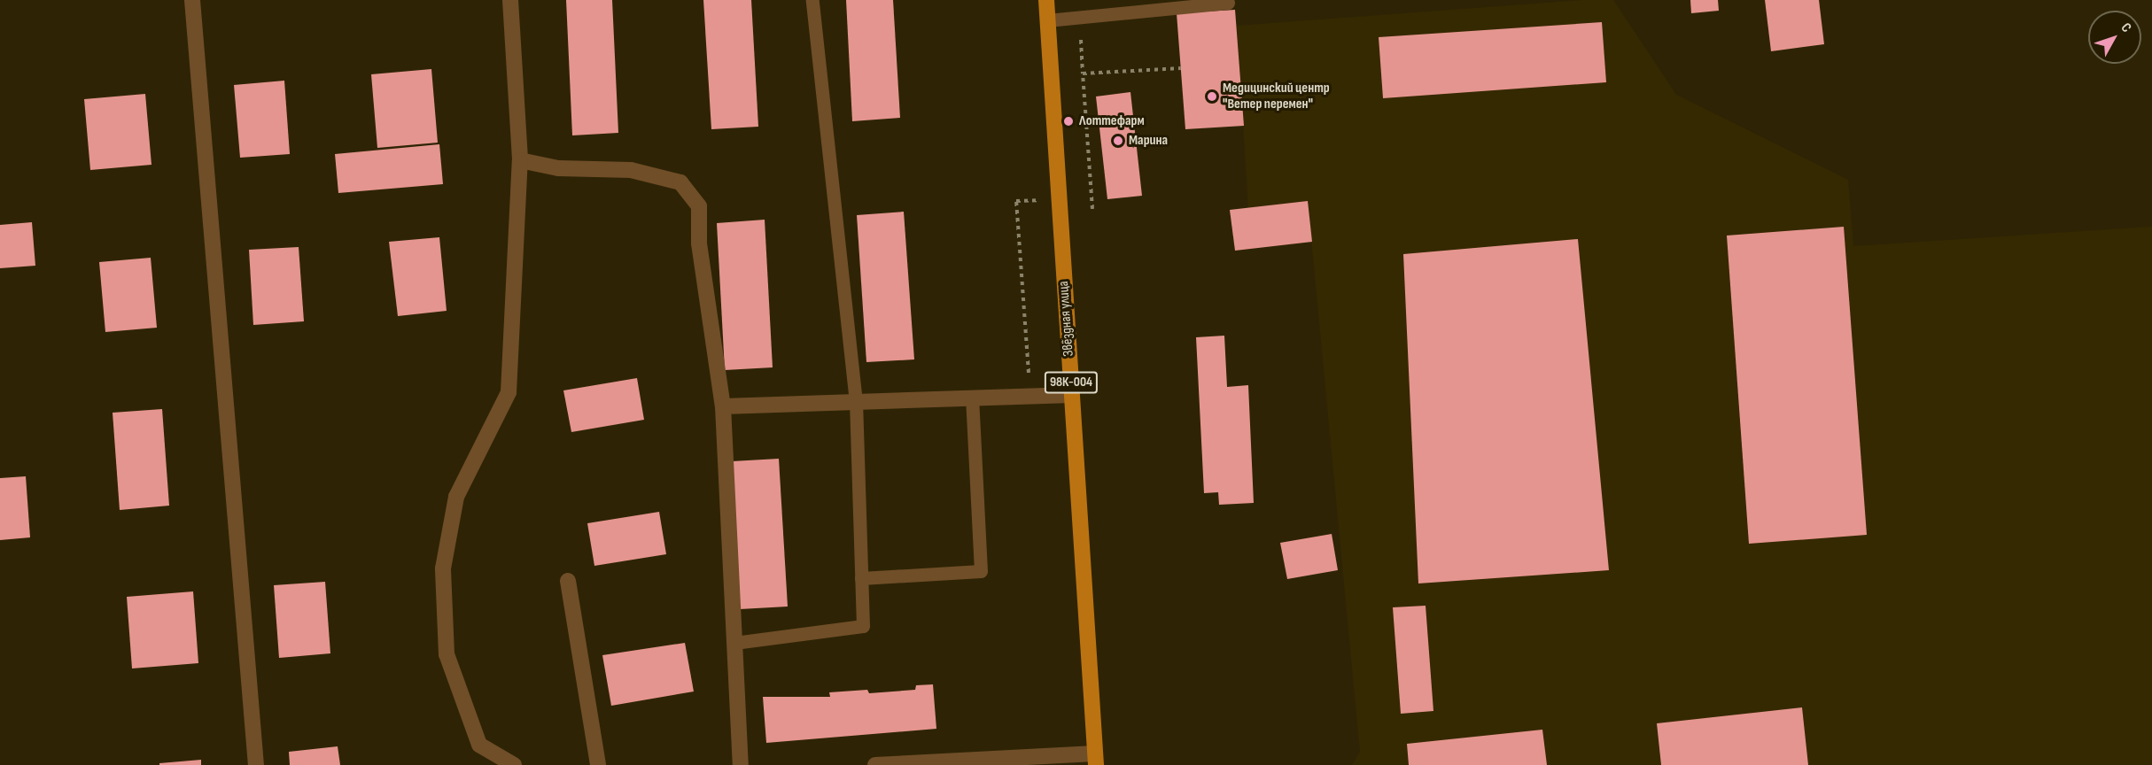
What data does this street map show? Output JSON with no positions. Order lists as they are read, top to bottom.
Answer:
{
  "streets": {
    "main road": ["Звёздная улица", "98К-004"]
  },
  "places": ["Медицинский центр \"Ветер перемен\"", "Лоттефарм", "Марина"],
  "north": "top right"
}
